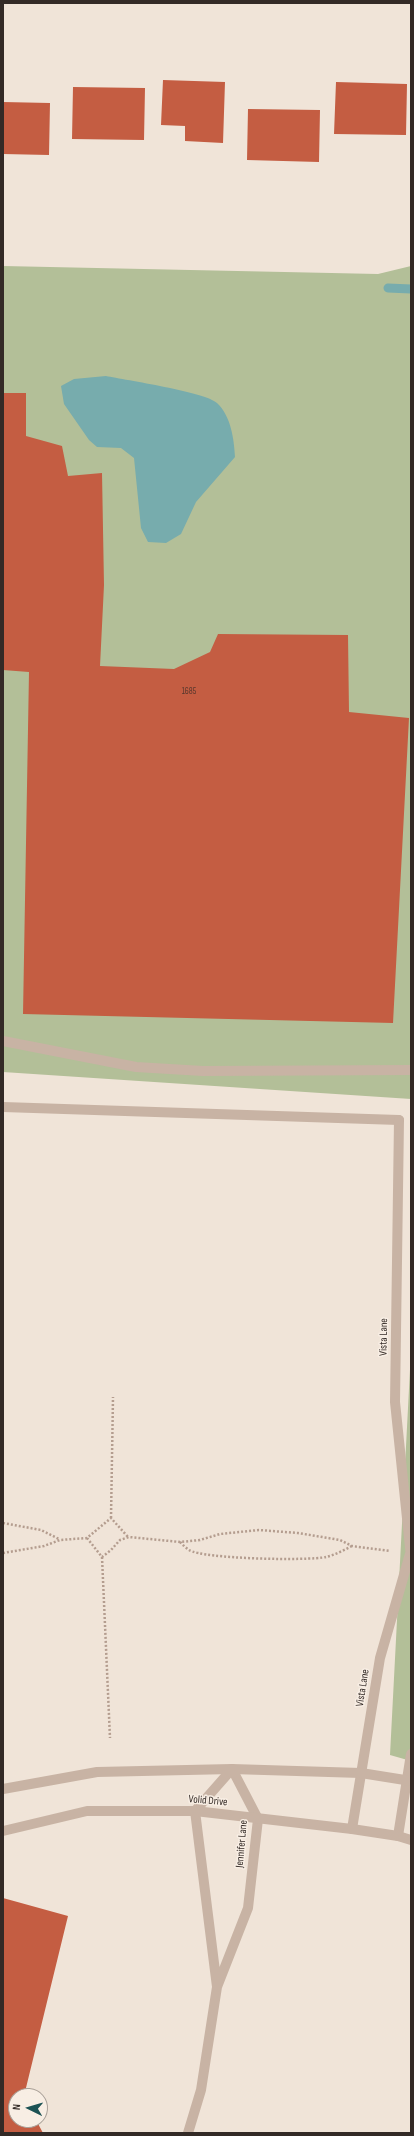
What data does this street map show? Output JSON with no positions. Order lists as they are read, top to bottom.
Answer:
{
  "streets": {
    "street": ["Vista Lane", "Volid Drive", "Jennifer Lane"]
  },
  "crossings": [
    ["Vista Lane", "Volid Drive"],
    ["Volid Drive", "Jennifer Lane"]
  ],
  "house_numbers": ["1685"],
  "north": "left"
}
